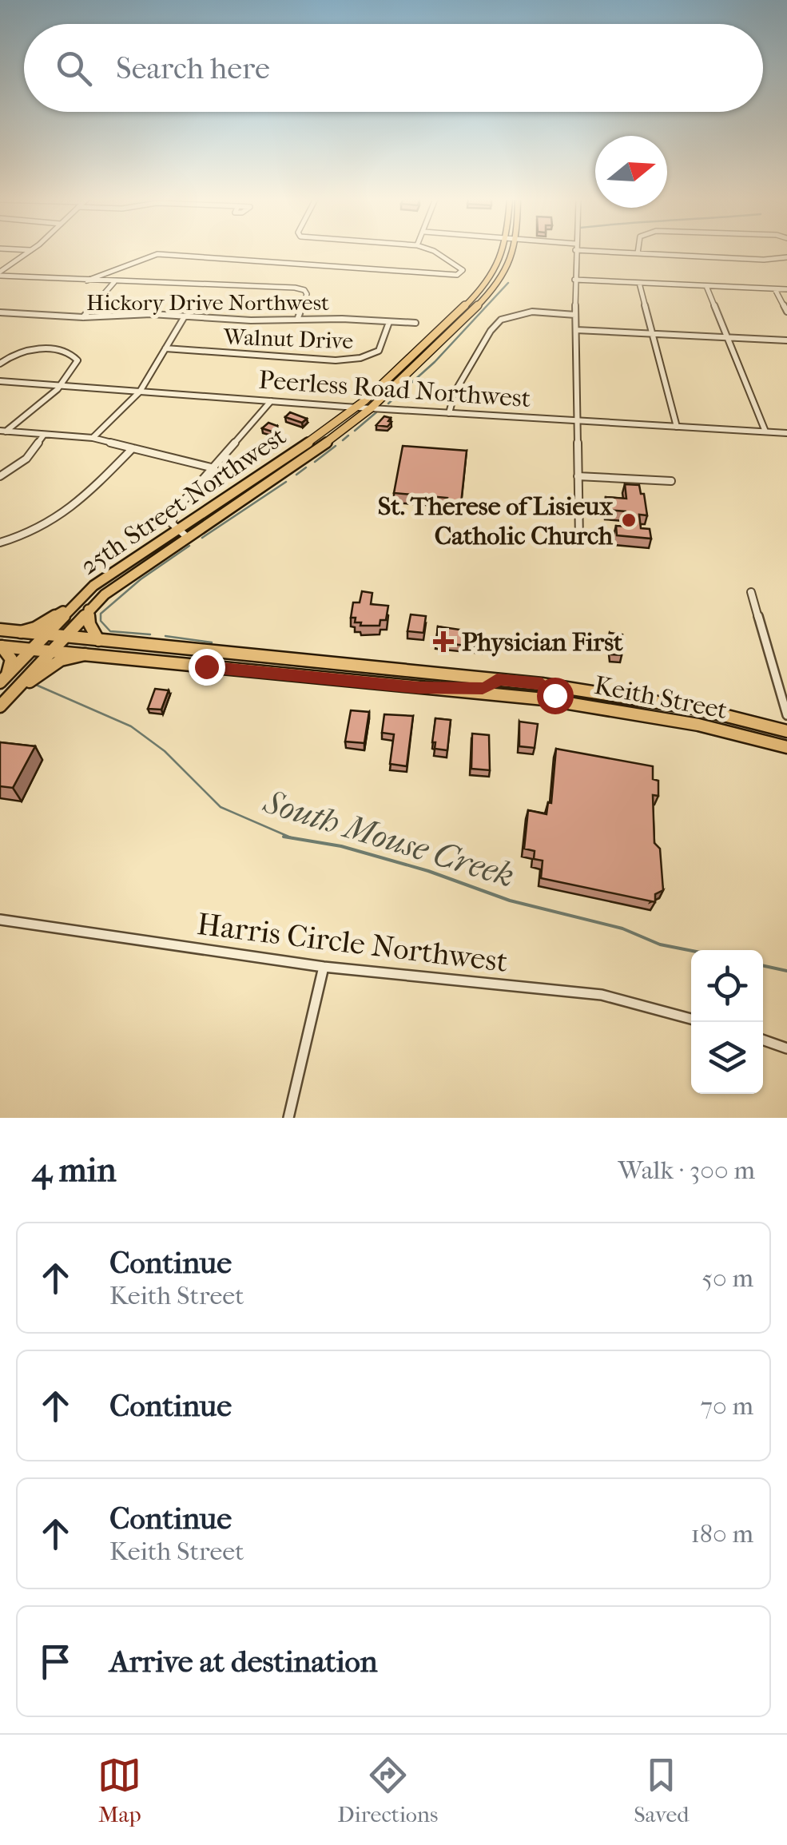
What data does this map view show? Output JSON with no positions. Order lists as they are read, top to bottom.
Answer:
{
  "streets": {
    "main road": ["25th Street Northwest", "Keith Street"],
    "street": [
      "Hickory Drive Northwest",
      "Walnut Drive",
      "Peerless Road Northwest",
      "Harris Circle Northwest"
    ]
  },
  "crossings": [
    ["Hickory Drive Northwest", "Walnut Drive"],
    ["Peerless Road Northwest", "25th Street Northwest"],
    ["25th Street Northwest", "Keith Street"]
  ],
  "water": ["South Mouse Creek"],
  "places": {
    "other": ["St. Therese of Lisieux Catholic Church"],
    "health": ["Physician First"]
  },
  "north": "right",
  "page": {
    "search": "Search here",
    "heading": ["4 min", "Walk · 300 m"],
    "list": [
      ["Continue", "Keith Street", "50 m"],
      ["Continue", "70 m"],
      ["Continue", "Keith Street", "180 m"],
      "Arrive at destination"
    ],
    "nav": ["Map", "Directions", "Saved"]
  }
}
